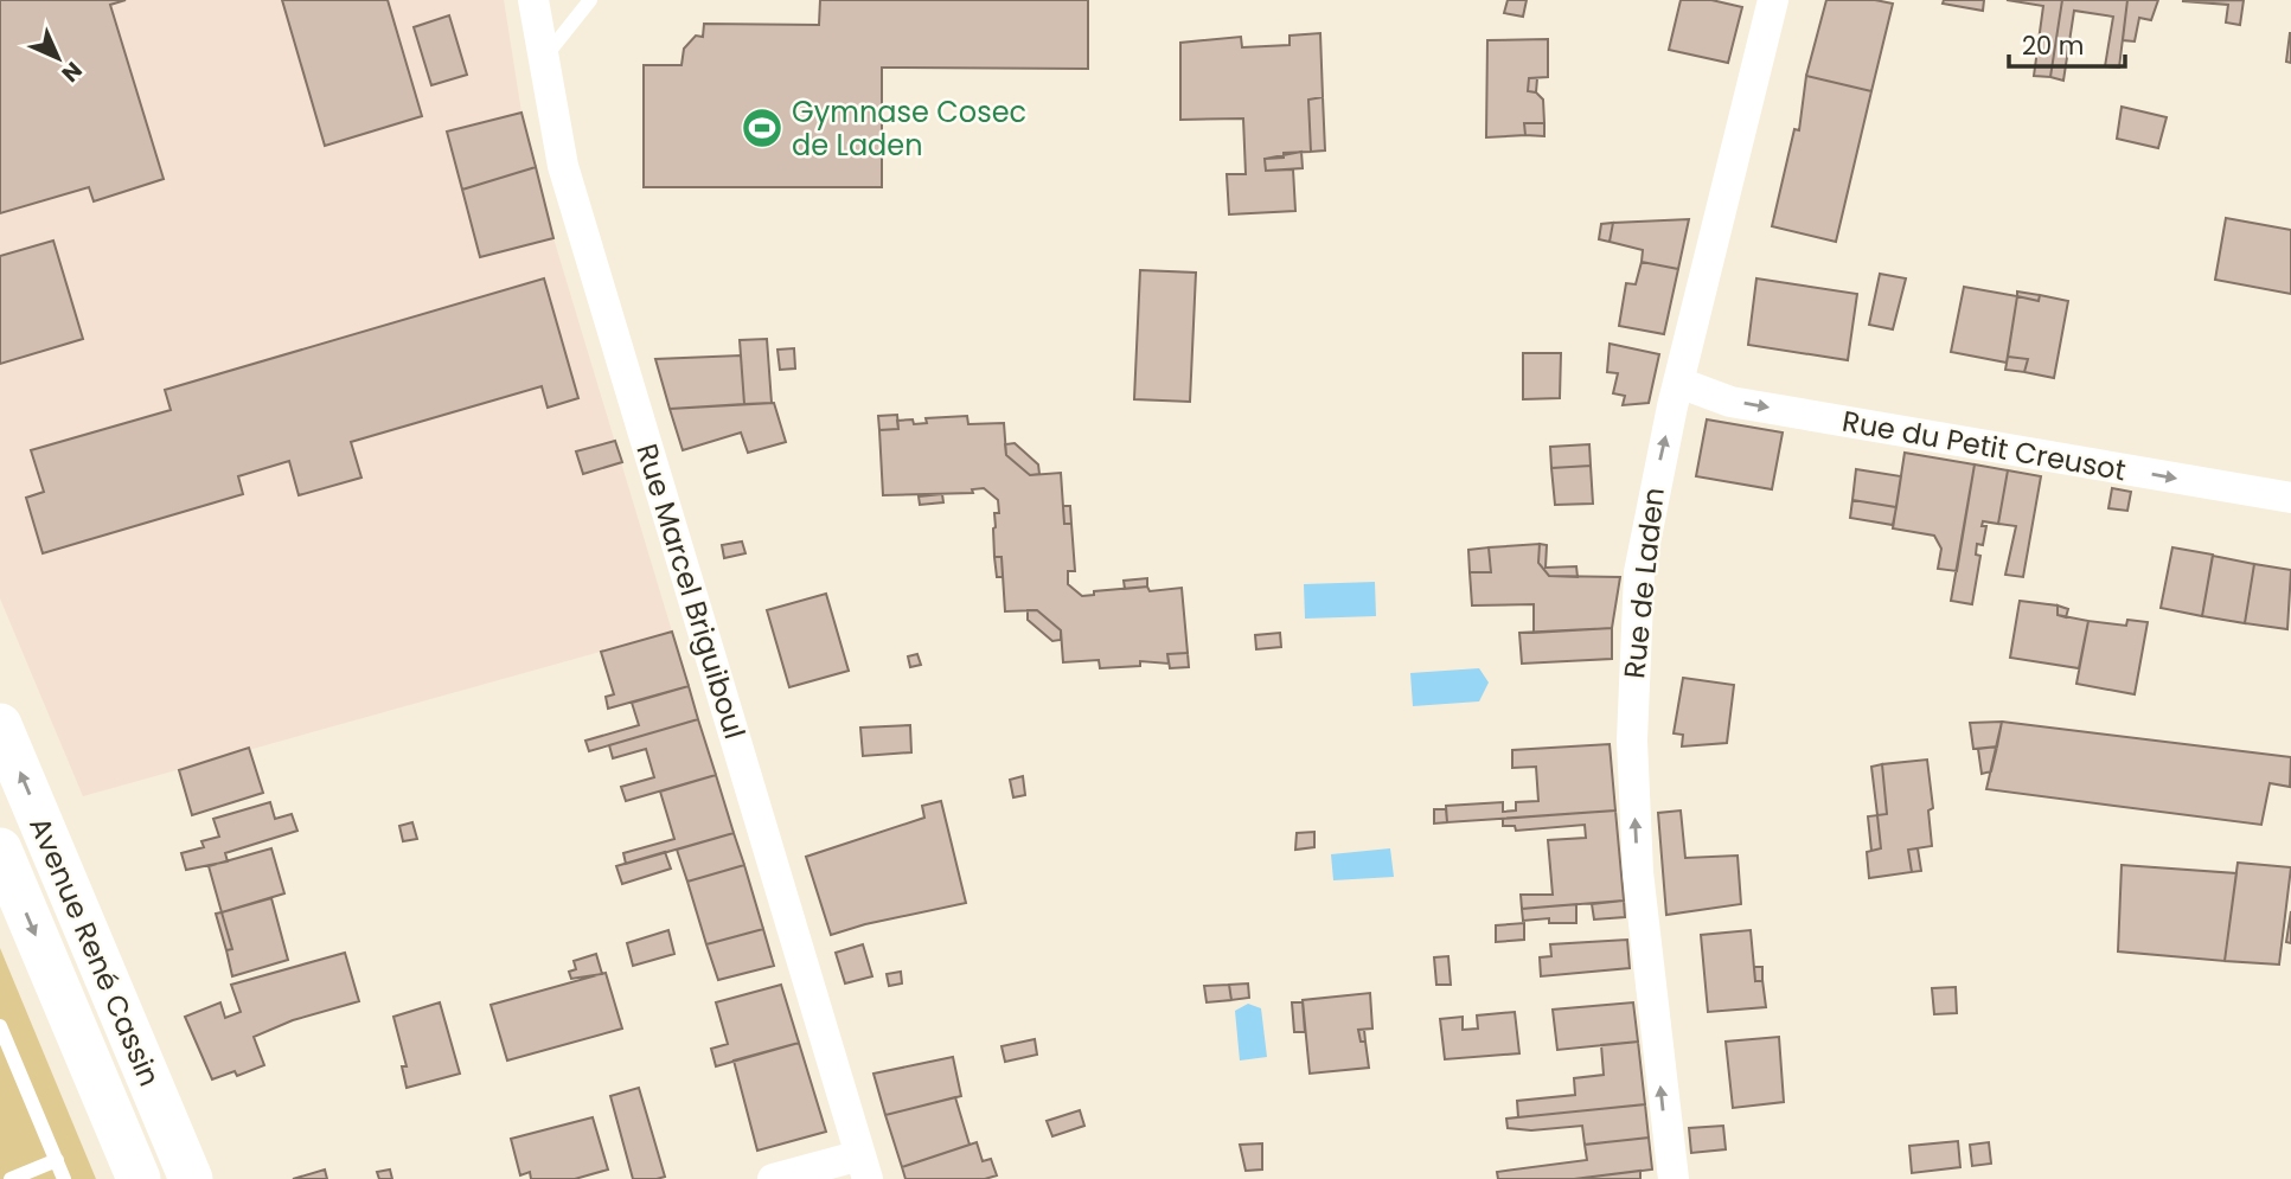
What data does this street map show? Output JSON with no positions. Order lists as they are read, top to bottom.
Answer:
{
  "streets": {
    "main road": ["Avenue René Cassin"],
    "street": ["Rue du Petit Creusot", "Rue de Laden", "Rue Marcel Briguiboul"]
  },
  "crossings": [
    ["Rue du Petit Creusot", "Rue de Laden"]
  ],
  "one_way": ["Rue du Petit Creusot", "Rue de Laden"],
  "places": {
    "sports": ["Gymnase Cosec de Laden"]
  },
  "scale_bar": "20 m",
  "north": "bottom right"
}
